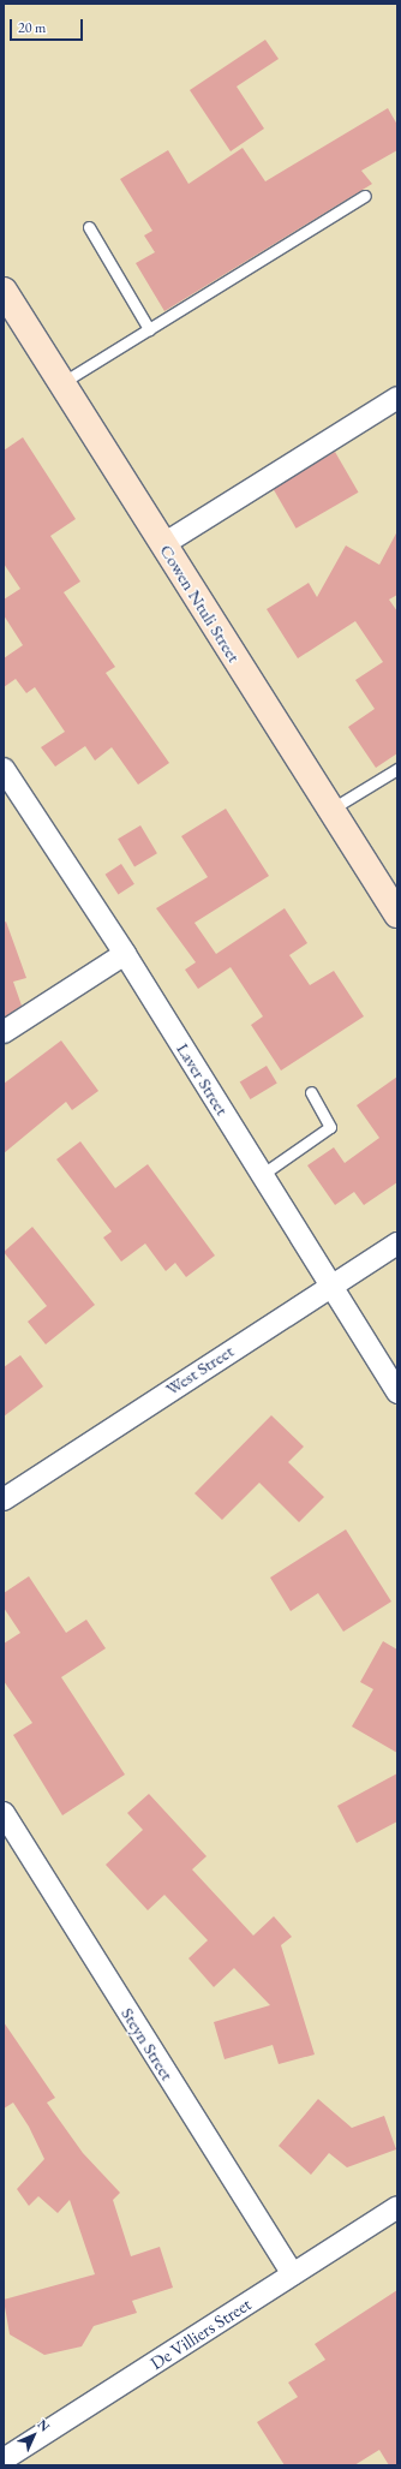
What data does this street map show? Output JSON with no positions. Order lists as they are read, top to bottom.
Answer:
{
  "streets": {
    "street": [
      "Cowen Ntuli Street",
      "Laver Street",
      "West Street",
      "Steyn Street",
      "De Villiers Street"
    ]
  },
  "crossings": [
    ["Laver Street", "West Street"],
    ["Steyn Street", "De Villiers Street"]
  ],
  "scale_bar": "20 m",
  "north": "top right"
}
